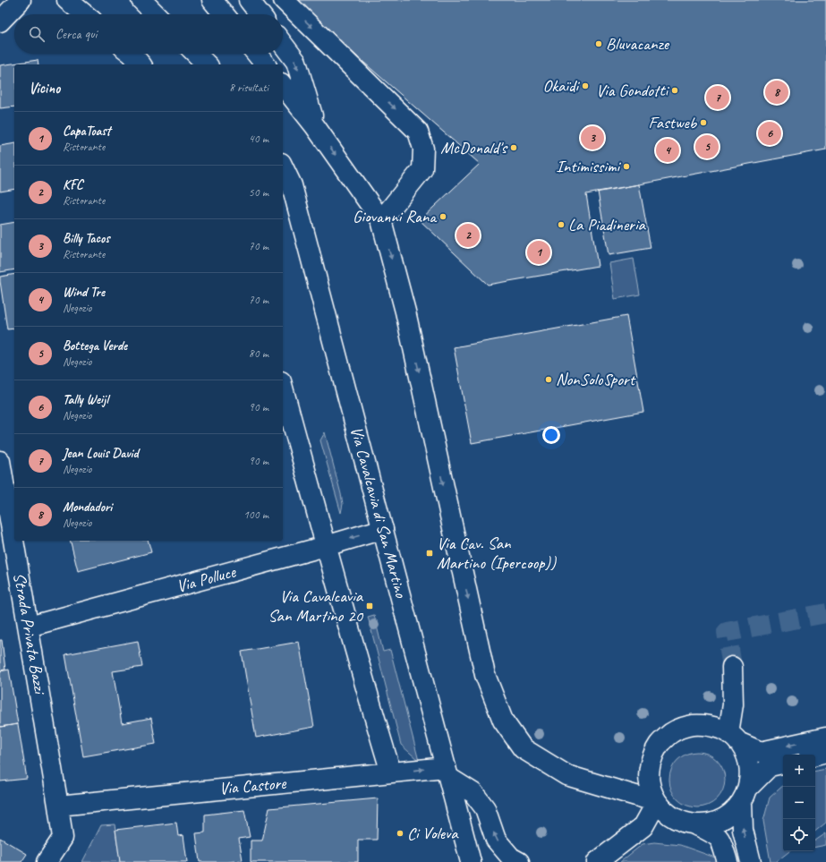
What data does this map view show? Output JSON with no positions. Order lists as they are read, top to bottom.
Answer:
{
  "streets": {
    "street": [
      "Via Cavalcavia di San Martino",
      "Via Polluce",
      "Strada Privata Bazzi",
      "Via Castore"
    ]
  },
  "crossings": [
    ["Via Cavalcavia di San Martino", "Via Polluce"],
    ["Via Cavalcavia di San Martino", "Via Castore"],
    ["Via Polluce", "Strada Privata Bazzi"],
    ["Strada Privata Bazzi", "Via Castore"]
  ],
  "places": {
    "other": [
      "Bluvacanze",
      "Okaïdi",
      "Via Gondotti",
      "Fastweb",
      "McDonald's",
      "Intimissimi",
      "Giovanni Rana",
      "La Piadineria",
      "NonSoloSport",
      "Ci Voleva"
    ],
    "transit": ["Via Cav. San Martino (Ipercoop))", "Via Cavalcavia San Martino 20"]
  },
  "page": {
    "search": "Cerca qui",
    "heading": ["Vicino", "8 risultati"],
    "pins": [
      "8",
      "7",
      "6",
      "3",
      "5",
      "4",
      "2",
      "1"
    ],
    "list": [
      {
        "mark": "1",
        "name": "CapaToast",
        "note": "Ristorante",
        "value": "40 m"
      },
      {
        "mark": "2",
        "name": "KFC",
        "note": "Ristorante",
        "value": "50 m"
      },
      {
        "mark": "3",
        "name": "Billy Tacos",
        "note": "Ristorante",
        "value": "70 m"
      },
      {
        "mark": "4",
        "name": "Wind Tre",
        "note": "Negozio",
        "value": "70 m"
      },
      {
        "mark": "5",
        "name": "Bottega Verde",
        "note": "Negozio",
        "value": "80 m"
      },
      {
        "mark": "6",
        "name": "Tally Weijl",
        "note": "Negozio",
        "value": "90 m"
      },
      {
        "mark": "7",
        "name": "Jean Louis David",
        "note": "Negozio",
        "value": "90 m"
      },
      {
        "mark": "8",
        "name": "Mondadori",
        "note": "Negozio",
        "value": "100 m"
      }
    ],
    "map_buttons": ["+", "−"]
  }
}
